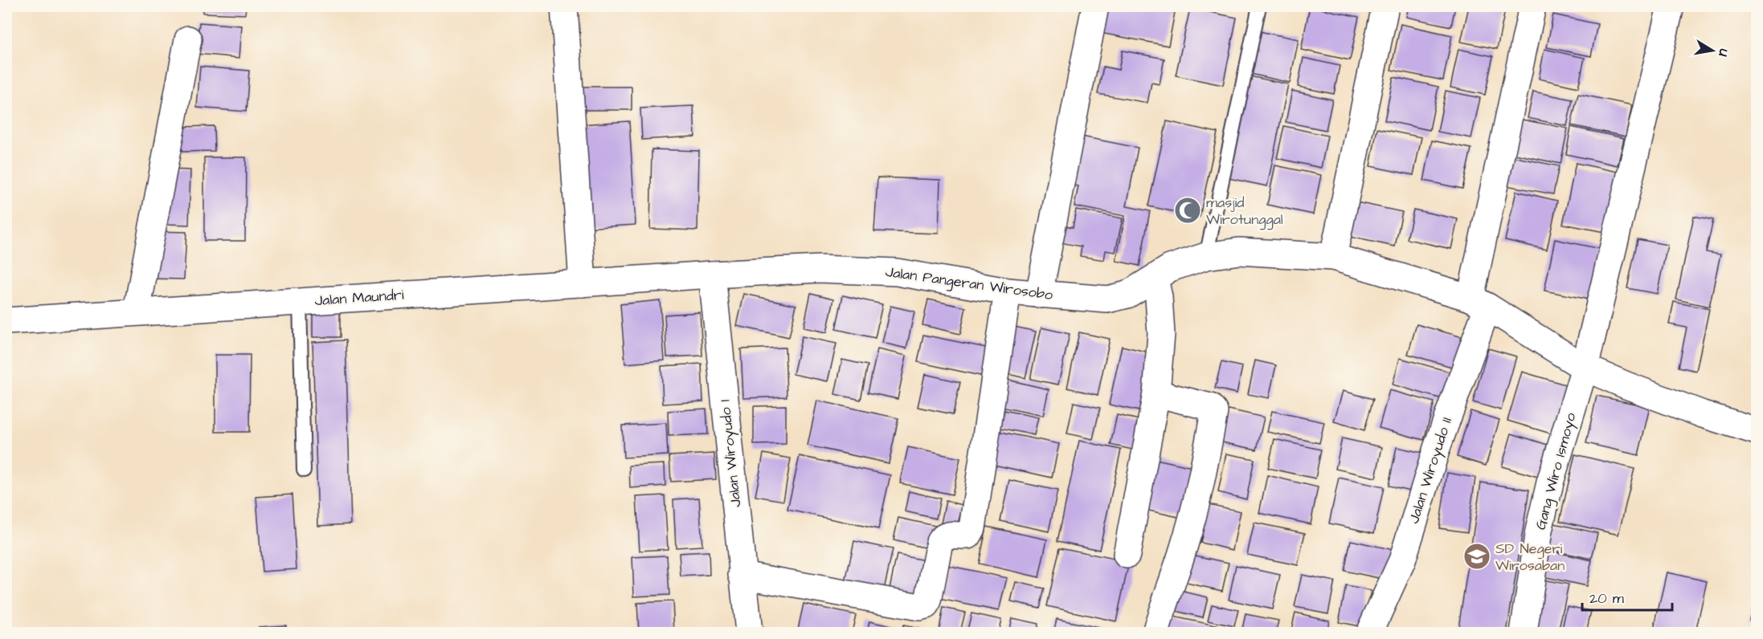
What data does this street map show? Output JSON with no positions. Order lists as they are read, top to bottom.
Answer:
{
  "streets": {
    "street": [
      "Jalan Pangeran Wirosobo",
      "Jalan Maundri",
      "Jalan Wiroyudo 1",
      "Jalan Wiroyudo II",
      "Gang Wiro Ismoyo"
    ]
  },
  "crossings": [
    ["Jalan Pangeran Wirosobo", "Jalan Maundri"],
    ["Jalan Pangeran Wirosobo", "Jalan Wiroyudo 1"],
    ["Jalan Pangeran Wirosobo", "Jalan Wiroyudo II"],
    ["Jalan Pangeran Wirosobo", "Gang Wiro Ismoyo"],
    ["Jalan Maundri", "Jalan Wiroyudo 1"]
  ],
  "places": {
    "mosque": ["masjid Wirotunggal"],
    "school or university": ["SD Negeri Wirosaban"]
  },
  "scale_bar": "20 m",
  "north": "right"
}
